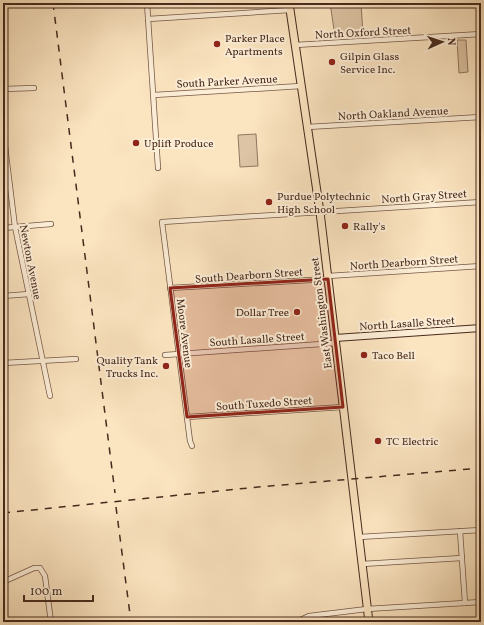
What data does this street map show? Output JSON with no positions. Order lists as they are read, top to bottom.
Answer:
{
  "streets": {
    "main road": ["East Washington Street"],
    "street": [
      "North Oxford Street",
      "South Parker Avenue",
      "North Oakland Avenue",
      "North Gray Street",
      "Newton Avenue",
      "North Dearborn Street",
      "South Dearborn Street",
      "North Lasalle Street",
      "Moore Avenue",
      "South Lasalle Street",
      "South Tuxedo Street"
    ]
  },
  "crossings": [
    ["North Oxford Street", "East Washington Street"],
    ["South Parker Avenue", "East Washington Street"],
    ["North Oakland Avenue", "East Washington Street"],
    ["North Gray Street", "East Washington Street"],
    ["North Gray Street", "Moore Avenue"],
    ["North Dearborn Street", "South Dearborn Street"],
    ["North Dearborn Street", "East Washington Street"],
    ["South Dearborn Street", "East Washington Street"],
    ["South Dearborn Street", "Moore Avenue"],
    ["East Washington Street", "North Lasalle Street"],
    ["East Washington Street", "South Lasalle Street"],
    ["East Washington Street", "South Tuxedo Street"],
    ["North Lasalle Street", "South Lasalle Street"],
    ["Moore Avenue", "South Lasalle Street"],
    ["Moore Avenue", "South Tuxedo Street"]
  ],
  "places": [
    "Parker Place Apartments",
    "Gilpin Glass Service Inc.",
    "Uplift Produce",
    "Purdue Polytechnic High School",
    "Rally's",
    "Dollar Tree",
    "Taco Bell",
    "Quality Tank Trucks Inc.",
    "TC Electric"
  ],
  "scale_bar": "100 m",
  "north": "right"
}
